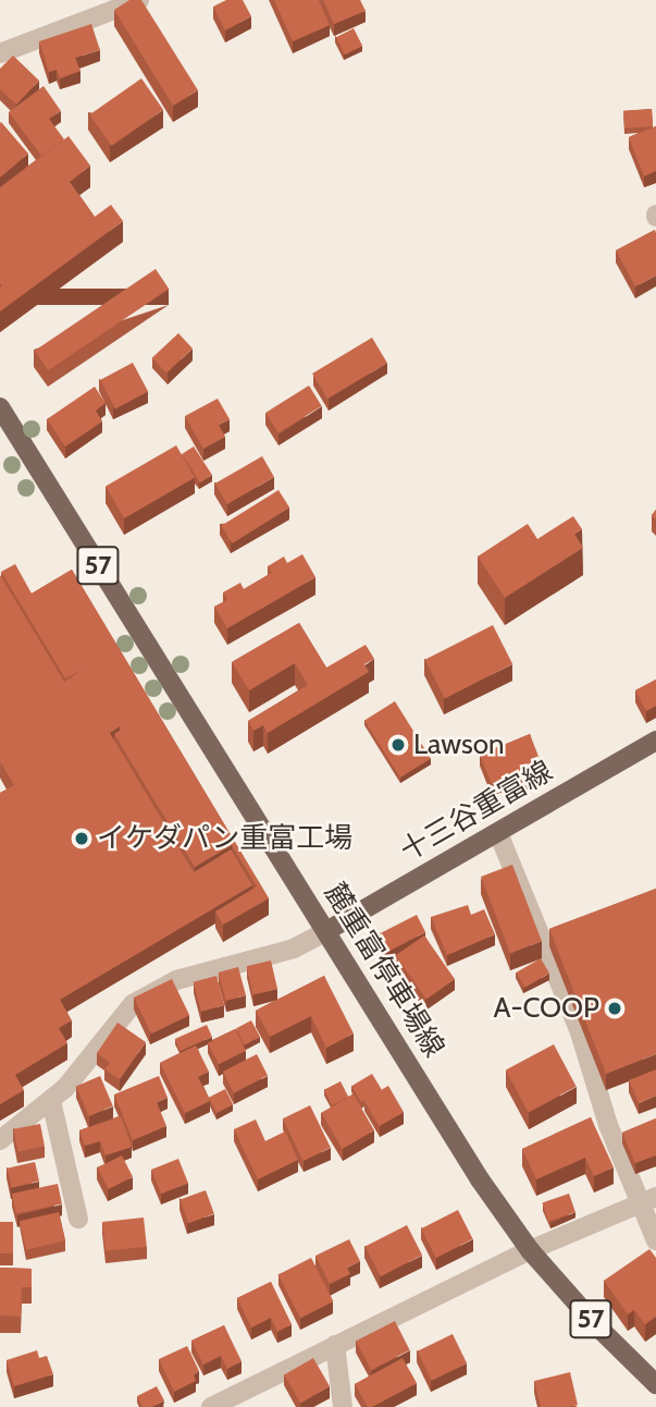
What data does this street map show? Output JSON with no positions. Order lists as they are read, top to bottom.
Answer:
{
  "streets": {
    "main road": ["57", "十三谷重富線", "麓重富停車場線"]
  },
  "crossings": [
    ["十三谷重富線", "麓重富停車場線"]
  ],
  "places": ["Lawson", "イケダパン重富工場", "A-COOP"]
}
